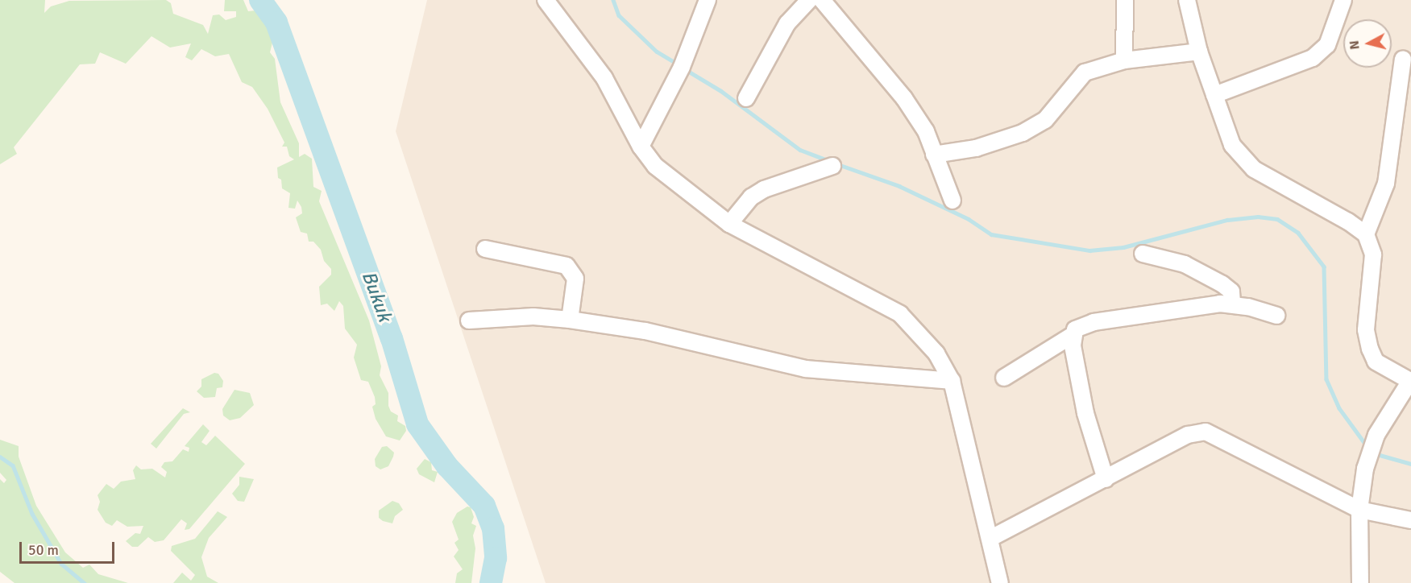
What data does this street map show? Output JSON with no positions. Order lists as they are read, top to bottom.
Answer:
{
  "water": ["Bukuk"],
  "scale_bar": "50 m",
  "north": "left"
}
